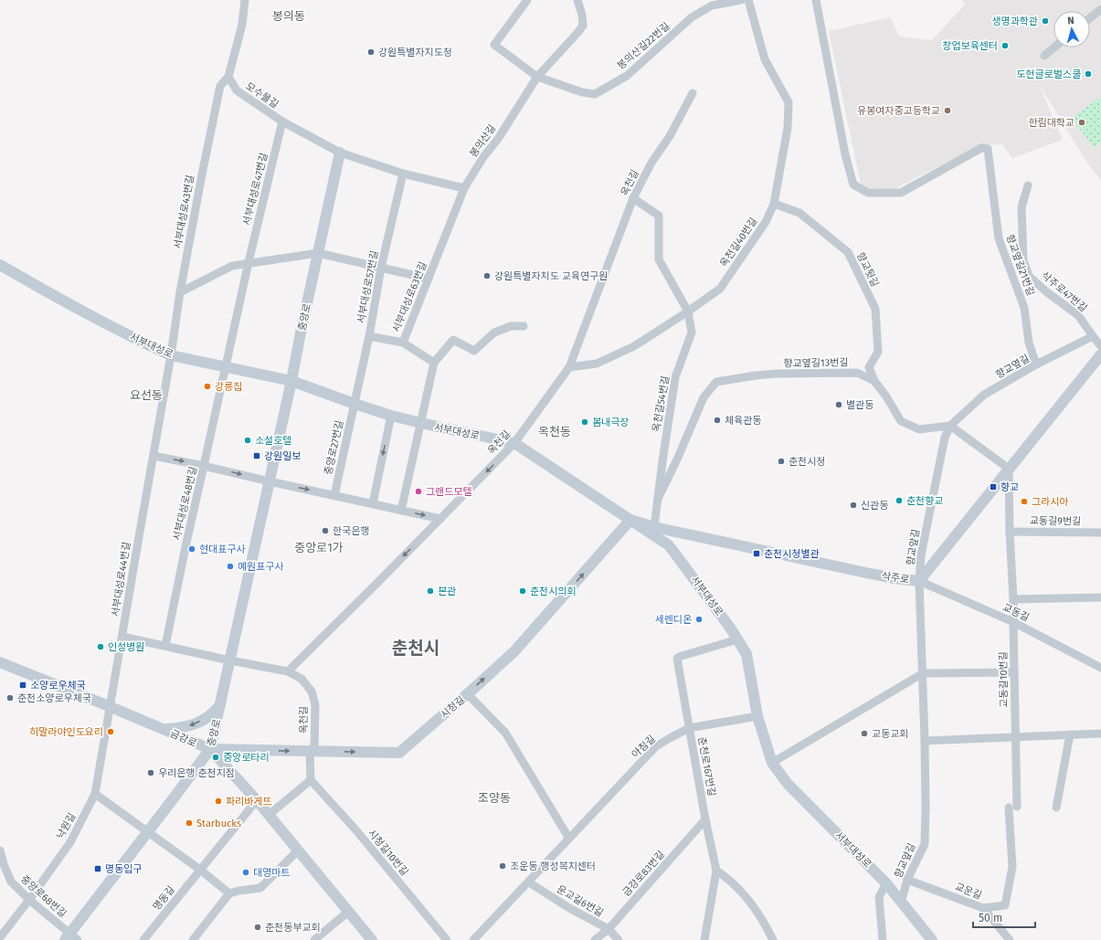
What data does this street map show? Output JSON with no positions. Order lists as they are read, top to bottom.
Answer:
{
  "streets": {
    "street": [
      "봉의산길22번길",
      "모수물길",
      "봉의산길",
      "옥천길",
      "서부대성로47번길",
      "서부대성로43번길",
      "옥천길40번길",
      "향교옆길21번길",
      "향교뒷길",
      "서부대성로57번길",
      "삭주로47번길",
      "서부대성로63번길",
      "중앙로",
      "서부대성로",
      "향교옆길13번길",
      "향교옆길",
      "옥천길54번길",
      "중앙로27번길",
      "서부대성로48번길",
      "교동길9번길",
      "향교앞길",
      "삭주로",
      "서부대성로44번길",
      "교동길",
      "교동길10번길",
      "시청길",
      "금강로",
      "아침길",
      "춘천로167번길",
      "낙원길",
      "시청길10번길",
      "금강로83번길",
      "교운길",
      "중앙로68번길",
      "명동길",
      "운교길6번길"
    ]
  },
  "crossings": [
    ["봉의산길22번길", "봉의산길"],
    ["모수물길", "서부대성로47번길"],
    ["모수물길", "서부대성로43번길"],
    ["모수물길", "중앙로"],
    ["봉의산길", "서부대성로63번길"],
    ["옥천길", "옥천길40번길"],
    ["옥천길", "서부대성로"],
    ["옥천길", "옥천길54번길"],
    ["옥천길", "시청길"],
    ["서부대성로47번길", "서부대성로"],
    ["서부대성로47번길", "서부대성로48번길"],
    ["서부대성로43번길", "서부대성로"],
    ["서부대성로43번길", "서부대성로44번길"],
    ["옥천길40번길", "향교뒷길"],
    ["옥천길40번길", "옥천길54번길"],
    ["향교옆길21번길", "향교옆길"],
    ["향교뒷길", "향교옆길13번길"],
    ["서부대성로57번길", "서부대성로"],
    ["서부대성로57번길", "중앙로27번길"],
    ["삭주로47번길", "향교옆길"],
    ["중앙로", "서부대성로"],
    ["중앙로", "시청길"],
    ["중앙로", "금강로"],
    ["중앙로", "중앙로68번길"],
    ["서부대성로", "중앙로27번길"],
    ["서부대성로", "서부대성로48번길"],
    ["서부대성로", "향교앞길"],
    ["서부대성로", "삭주로"],
    ["서부대성로", "서부대성로44번길"],
    ["서부대성로", "시청길"],
    ["서부대성로", "아침길"],
    ["서부대성로", "춘천로167번길"],
    ["향교옆길13번길", "향교옆길"],
    ["향교옆길13번길", "옥천길54번길"],
    ["향교옆길13번길", "향교앞길"],
    ["향교옆길", "향교앞길"],
    ["옥천길54번길", "삭주로"],
    ["향교앞길", "삭주로"],
    ["향교앞길", "교동길"],
    ["향교앞길", "교운길"],
    ["삭주로", "교동길"],
    ["삭주로", "시청길"],
    ["서부대성로44번길", "금강로"],
    ["서부대성로44번길", "낙원길"],
    ["교동길", "교동길10번길"],
    ["교동길10번길", "교운길"],
    ["시청길", "금강로"],
    ["금강로", "낙원길"],
    ["금강로", "명동길"],
    ["아침길", "춘천로167번길"],
    ["아침길", "운교길6번길"],
    ["춘천로167번길", "금강로83번길"],
    ["낙원길", "중앙로68번길"],
    ["금강로83번길", "운교길6번길"]
  ],
  "one_way": ["옥천길", "시청길"],
  "districts": [
    "봉의동",
    "요선동",
    "옥천동",
    "중앙로1가",
    "춘천시",
    "조양동"
  ],
  "places": {
    "other": [
      "생명과학관",
      "창업보육센터",
      "강원특별자치도청",
      "도헌글로벌스쿨",
      "유봉여자중고등학교",
      "한림대학교",
      "강원특별자치도 교육연구원",
      "강릉집",
      "별관동",
      "체육관동",
      "봄내극장",
      "소설호텔",
      "춘천시청",
      "그랜드모텔",
      "춘천향교",
      "그라시아",
      "신관동",
      "한국은행",
      "현대표구사",
      "예원표구사",
      "본관",
      "춘천시의회",
      "세렌디온",
      "인성병원",
      "춘천소양로우체국",
      "히말라야인도요리",
      "교동교회",
      "중앙로타리",
      "우리은행 춘천지점",
      "파리바게뜨",
      "Starbucks",
      "조운동 행정복지센터",
      "대영마트",
      "춘천동부교회"
    ],
    "transit": [
      "강원일보",
      "향교",
      "춘천시청별관",
      "소양로우체국",
      "명동입구"
    ]
  },
  "scale_bar": "50 m",
  "north": "top"
}
